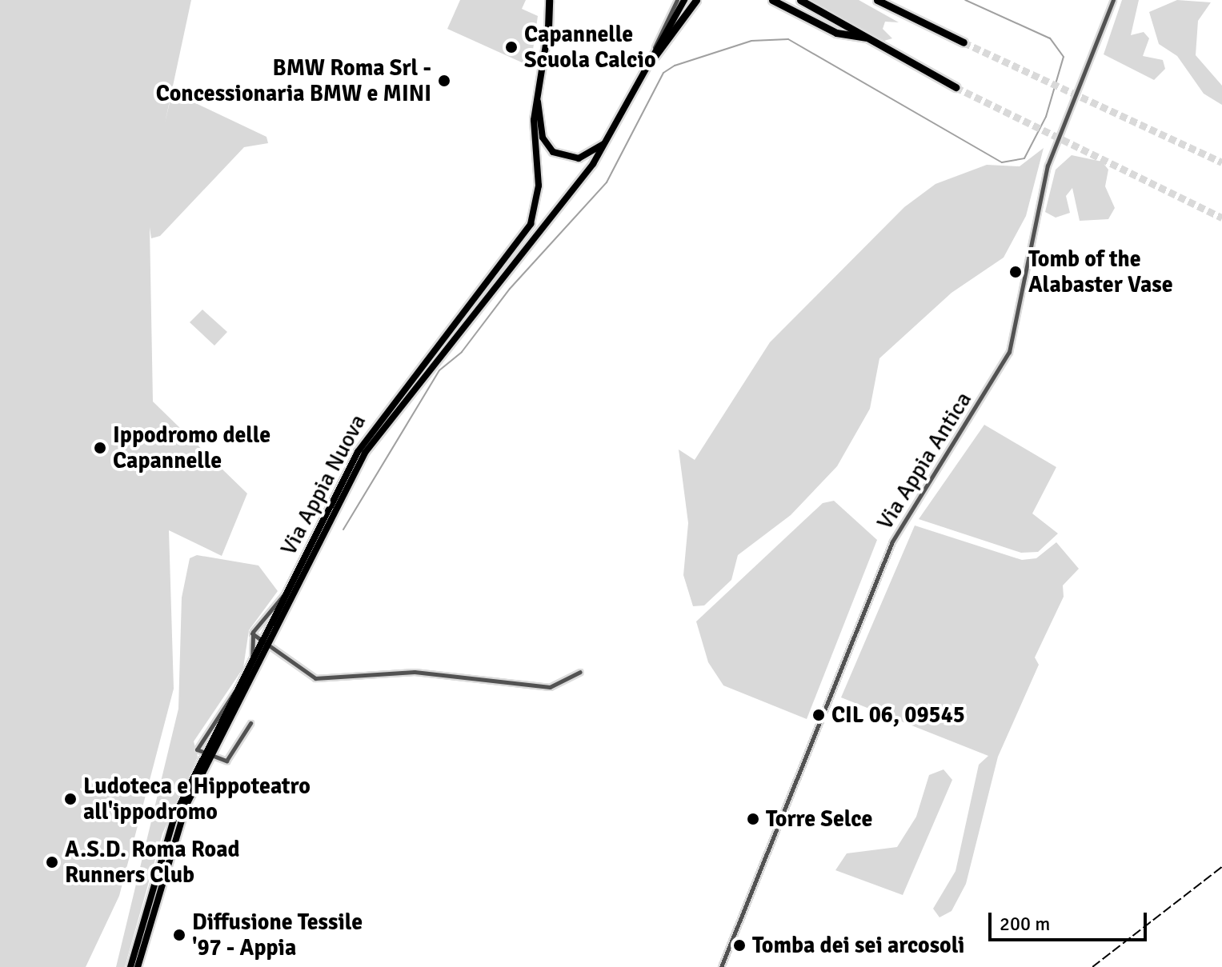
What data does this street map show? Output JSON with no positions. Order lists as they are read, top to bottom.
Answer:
{
  "streets": {
    "main road": ["Via Appia Nuova"],
    "street": ["Via Appia Antica"]
  },
  "places": [
    "Capannelle Scuola Calcio",
    "BMW Roma Srl - Concessionaria BMW e MINI",
    "Tomb of the Alabaster Vase",
    "Ippodromo delle Capannelle",
    "CIL 06, 09545",
    "Ludoteca e Hippoteatro all'ippodromo",
    "Torre Selce",
    "A.S.D. Roma Road Runners Club",
    "Diffusione Tessile '97 - Appia",
    "Tomba dei sei arcosoli"
  ],
  "scale_bar": "200 m"
}
